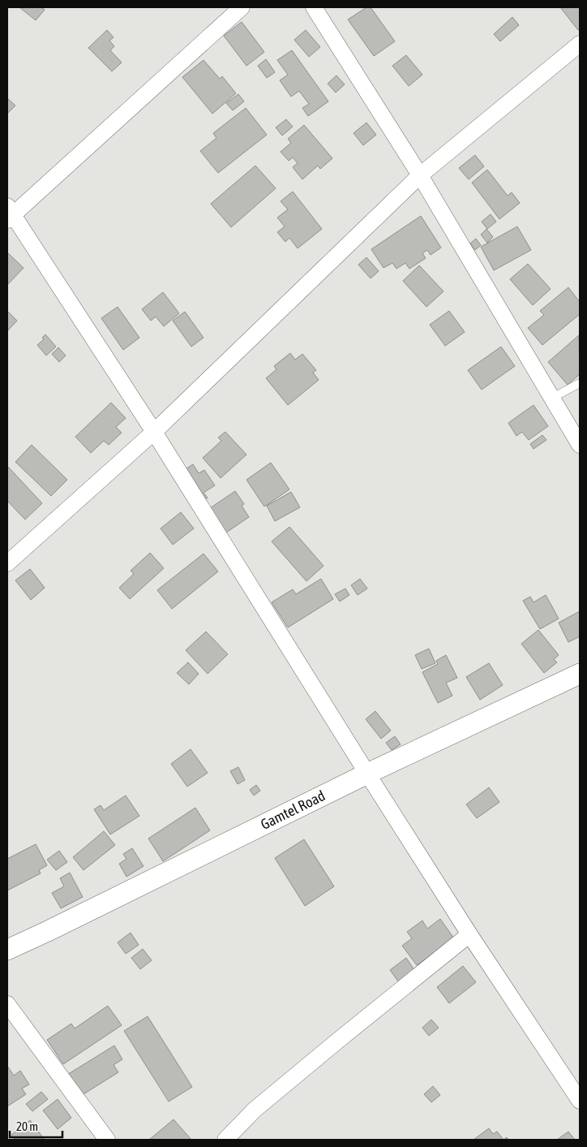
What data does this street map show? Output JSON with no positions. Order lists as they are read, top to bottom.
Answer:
{
  "streets": {
    "street": ["Gamtel Road"]
  },
  "scale_bar": "20 m"
}
